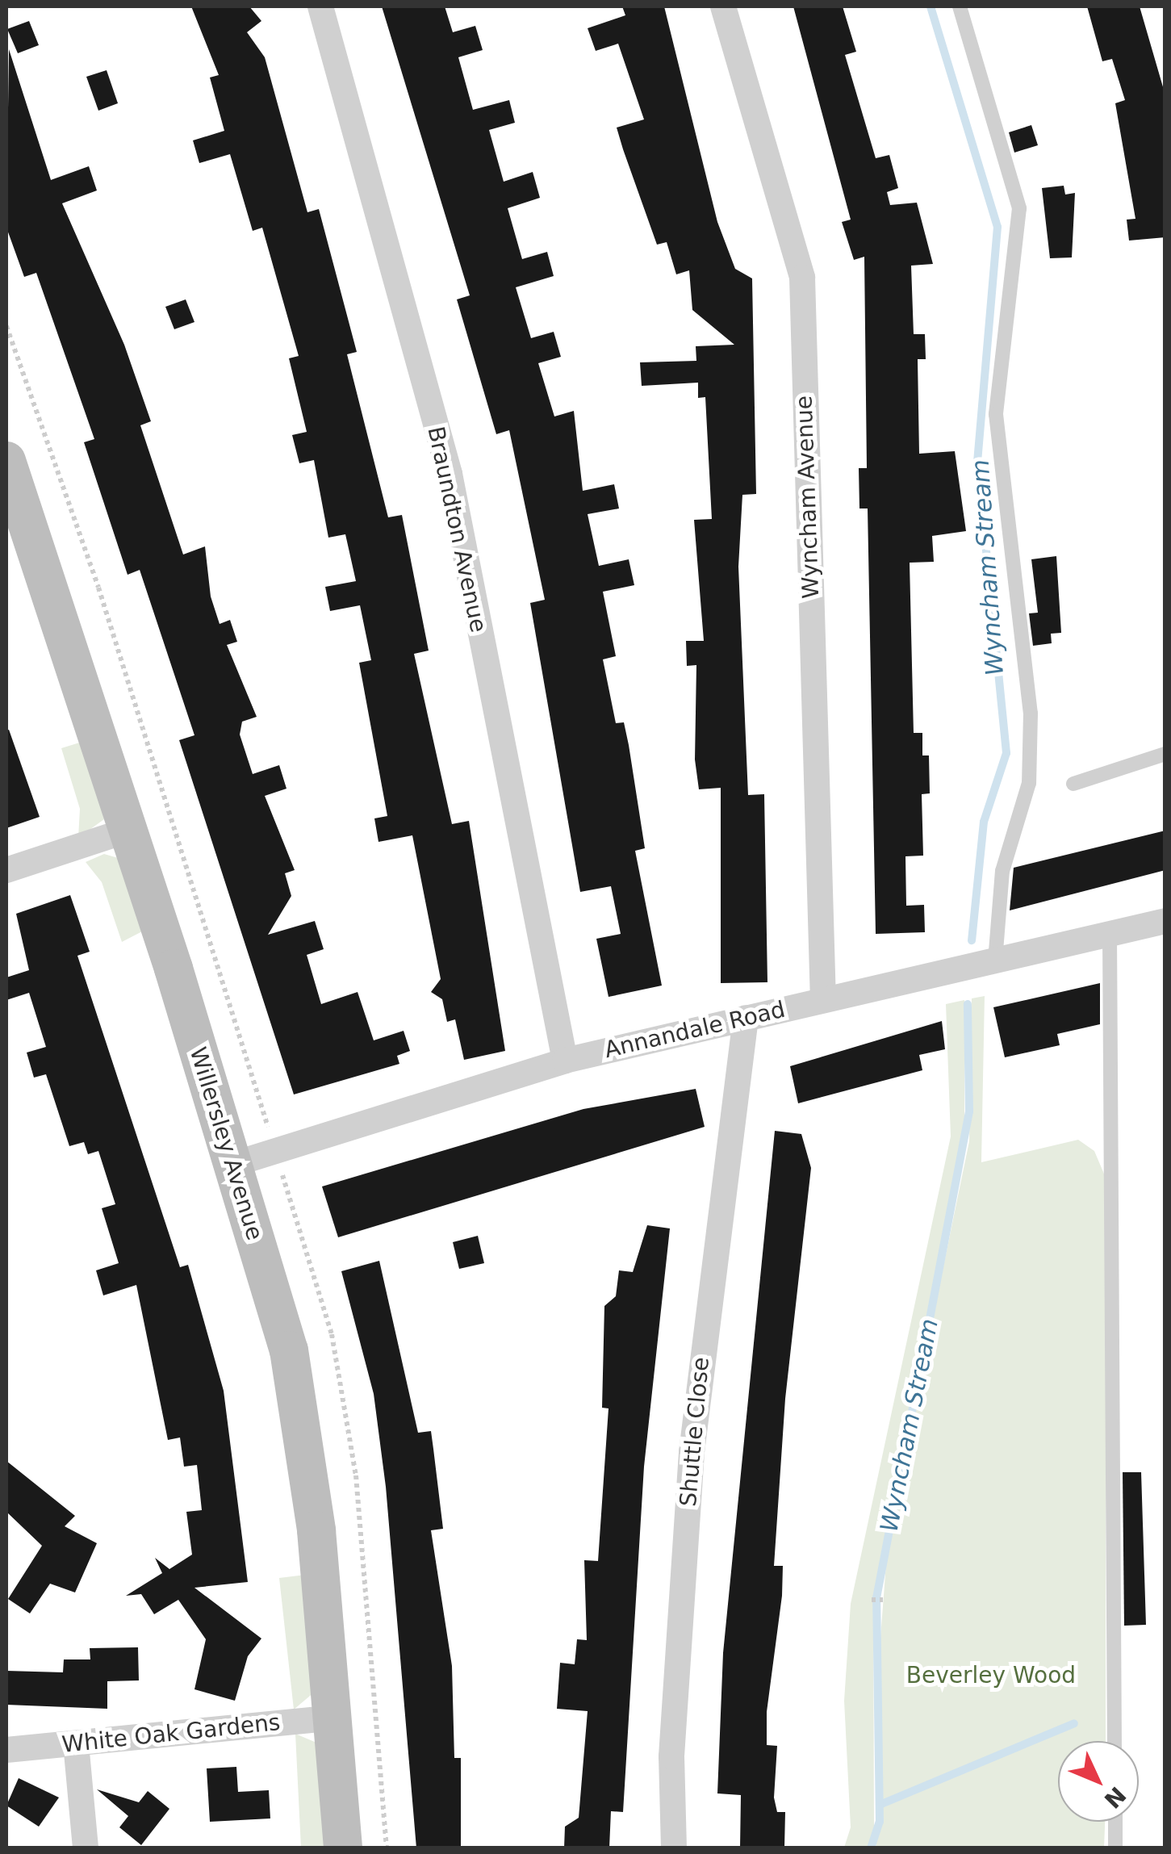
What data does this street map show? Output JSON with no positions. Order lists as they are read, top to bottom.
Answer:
{
  "streets": {
    "street": [
      "Wyncham Avenue",
      "Braundton Avenue",
      "Annandale Road",
      "Willersley Avenue",
      "Shuttle Close",
      "White Oak Gardens"
    ]
  },
  "crossings": [
    ["Wyncham Avenue", "Annandale Road"],
    ["Braundton Avenue", "Annandale Road"],
    ["Annandale Road", "Willersley Avenue"],
    ["Annandale Road", "Shuttle Close"],
    ["Willersley Avenue", "White Oak Gardens"]
  ],
  "water": ["Wyncham Stream"],
  "parks": ["Beverley Wood"],
  "north": "bottom right"
}
